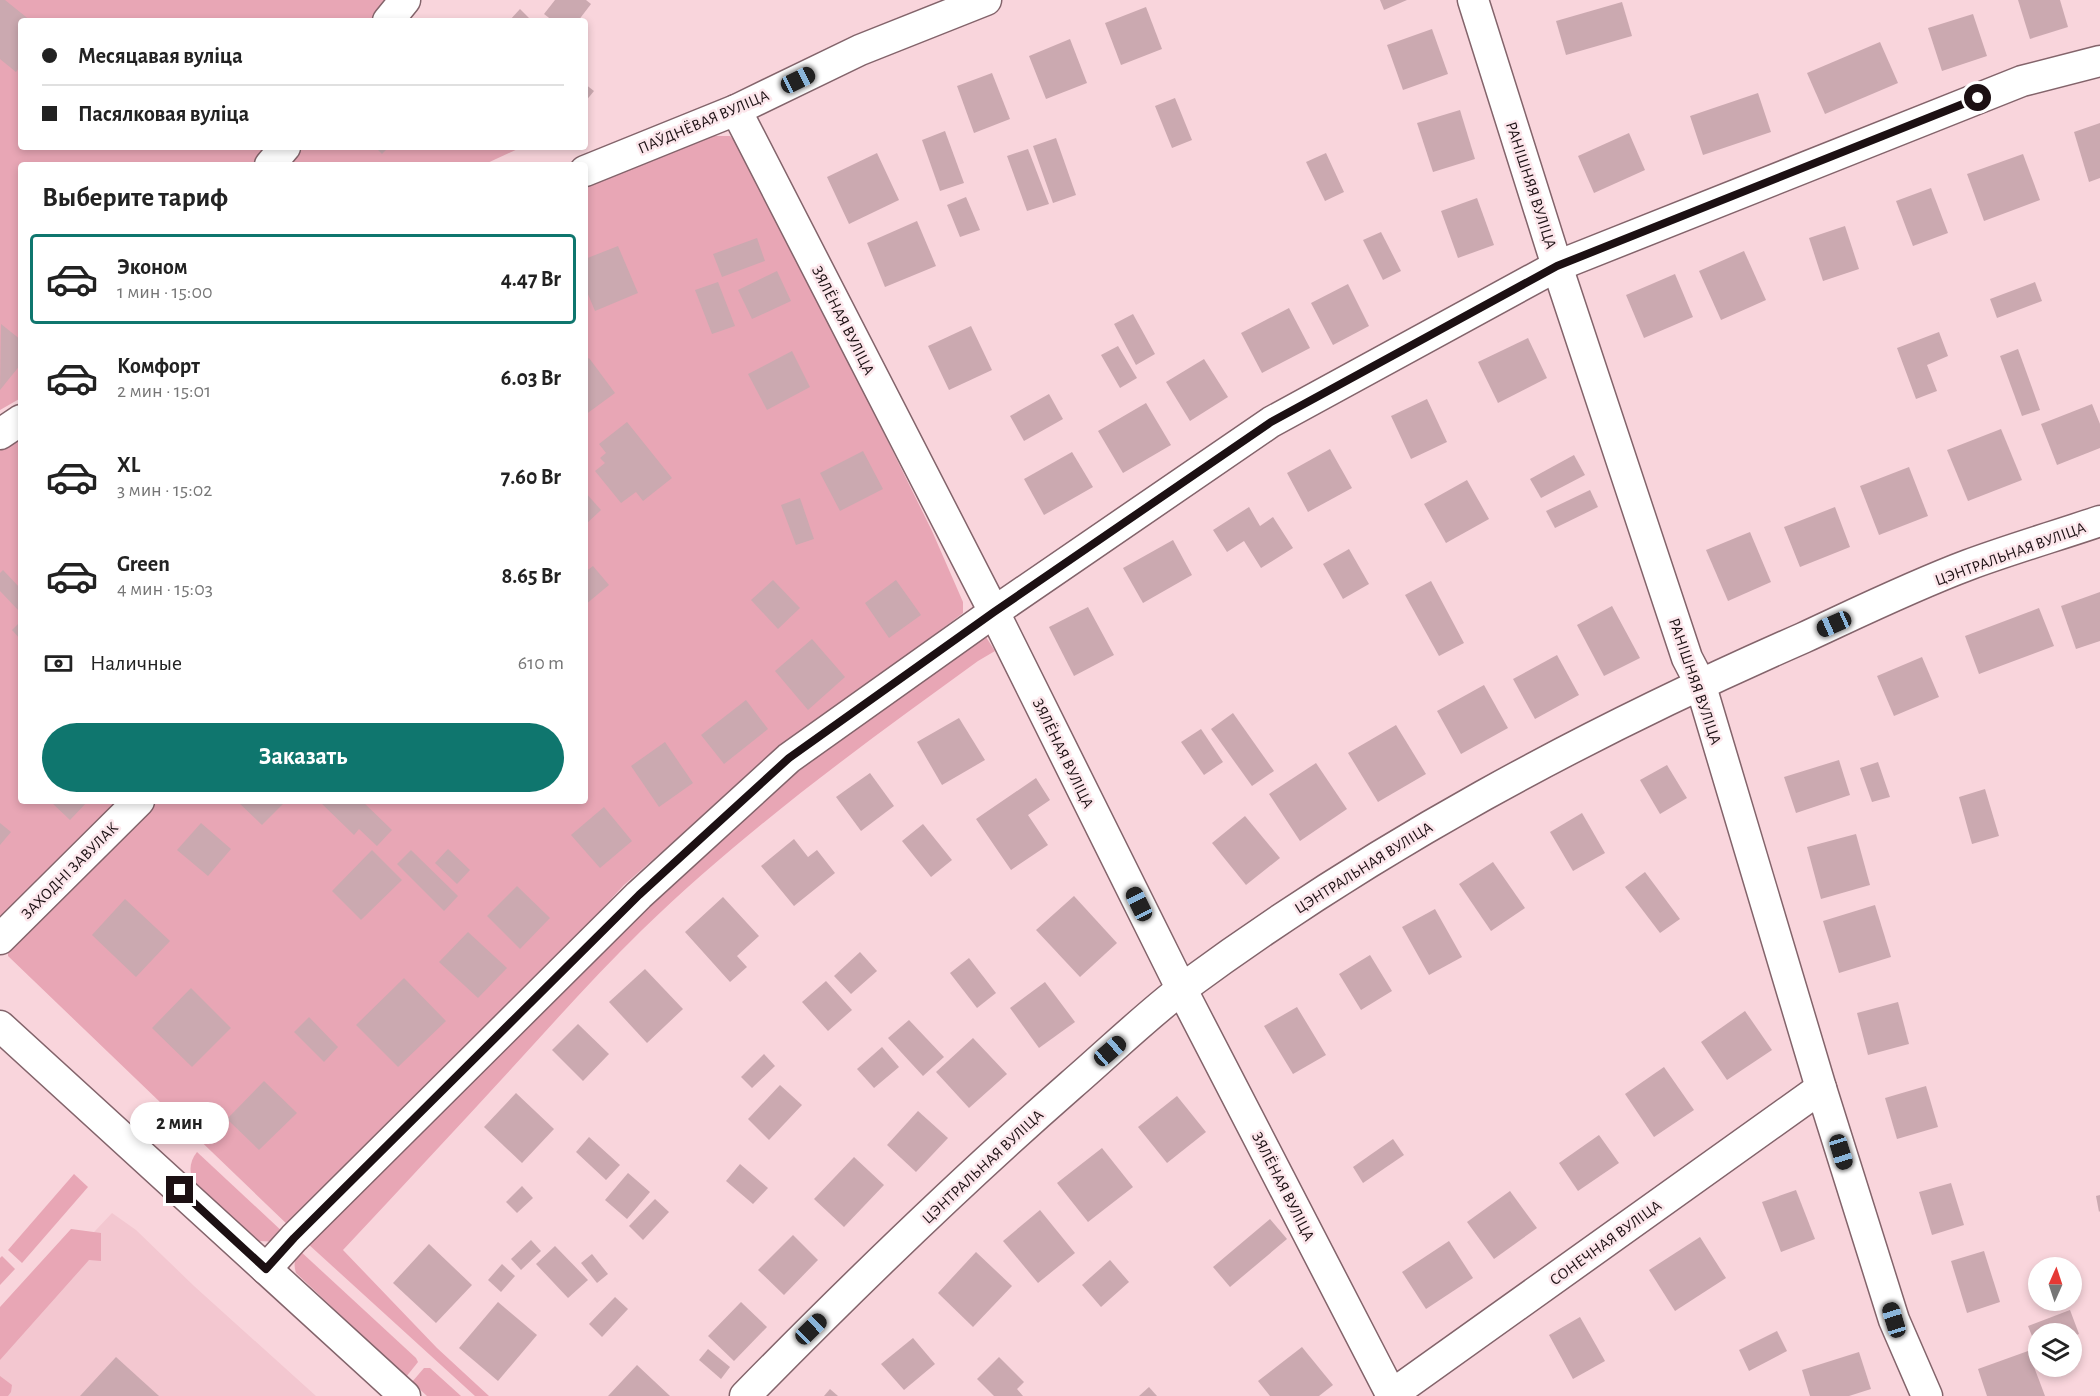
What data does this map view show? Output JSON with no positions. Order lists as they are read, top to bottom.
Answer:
{
  "streets": {
    "street": [
      "ПАЎДНЁВАЯ ВУЛІЦА",
      "РАНІШНЯЯ ВУЛІЦА",
      "ЗЯЛЁНАЯ ВУЛІЦА",
      "ЦЭНТРАЛЬНАЯ ВУЛІЦА",
      "ЗАХОДНІ ЗАВУЛАК",
      "СОНЕЧНАЯ ВУЛІЦА"
    ]
  },
  "crossings": [
    ["ПАЎДНЁВАЯ ВУЛІЦА", "ЗЯЛЁНАЯ ВУЛІЦА"],
    ["РАНІШНЯЯ ВУЛІЦА", "ЦЭНТРАЛЬНАЯ ВУЛІЦА"],
    ["РАНІШНЯЯ ВУЛІЦА", "СОНЕЧНАЯ ВУЛІЦА"],
    ["ЗЯЛЁНАЯ ВУЛІЦА", "ЦЭНТРАЛЬНАЯ ВУЛІЦА"],
    ["ЗЯЛЁНАЯ ВУЛІЦА", "СОНЕЧНАЯ ВУЛІЦА"]
  ],
  "north": "top",
  "page": {
    "banner": ["Месяцавая вуліца", "Пасялковая вуліца"],
    "heading": "Выберите тариф",
    "list": [
      {
        "name": "Эконом",
        "note": "1 мин · 15:00",
        "value": "4.47 Br"
      },
      {
        "name": "Комфорт",
        "note": "2 мин · 15:01",
        "value": "6.03 Br"
      },
      {
        "name": "XL",
        "note": "3 мин · 15:02",
        "value": "7.60 Br"
      },
      {
        "name": "Green",
        "note": "4 мин · 15:03",
        "value": "8.65 Br"
      }
    ],
    "pay": ["Наличные", "610 m"],
    "buttons": "Заказать",
    "bubble": "2 мин"
  }
}
